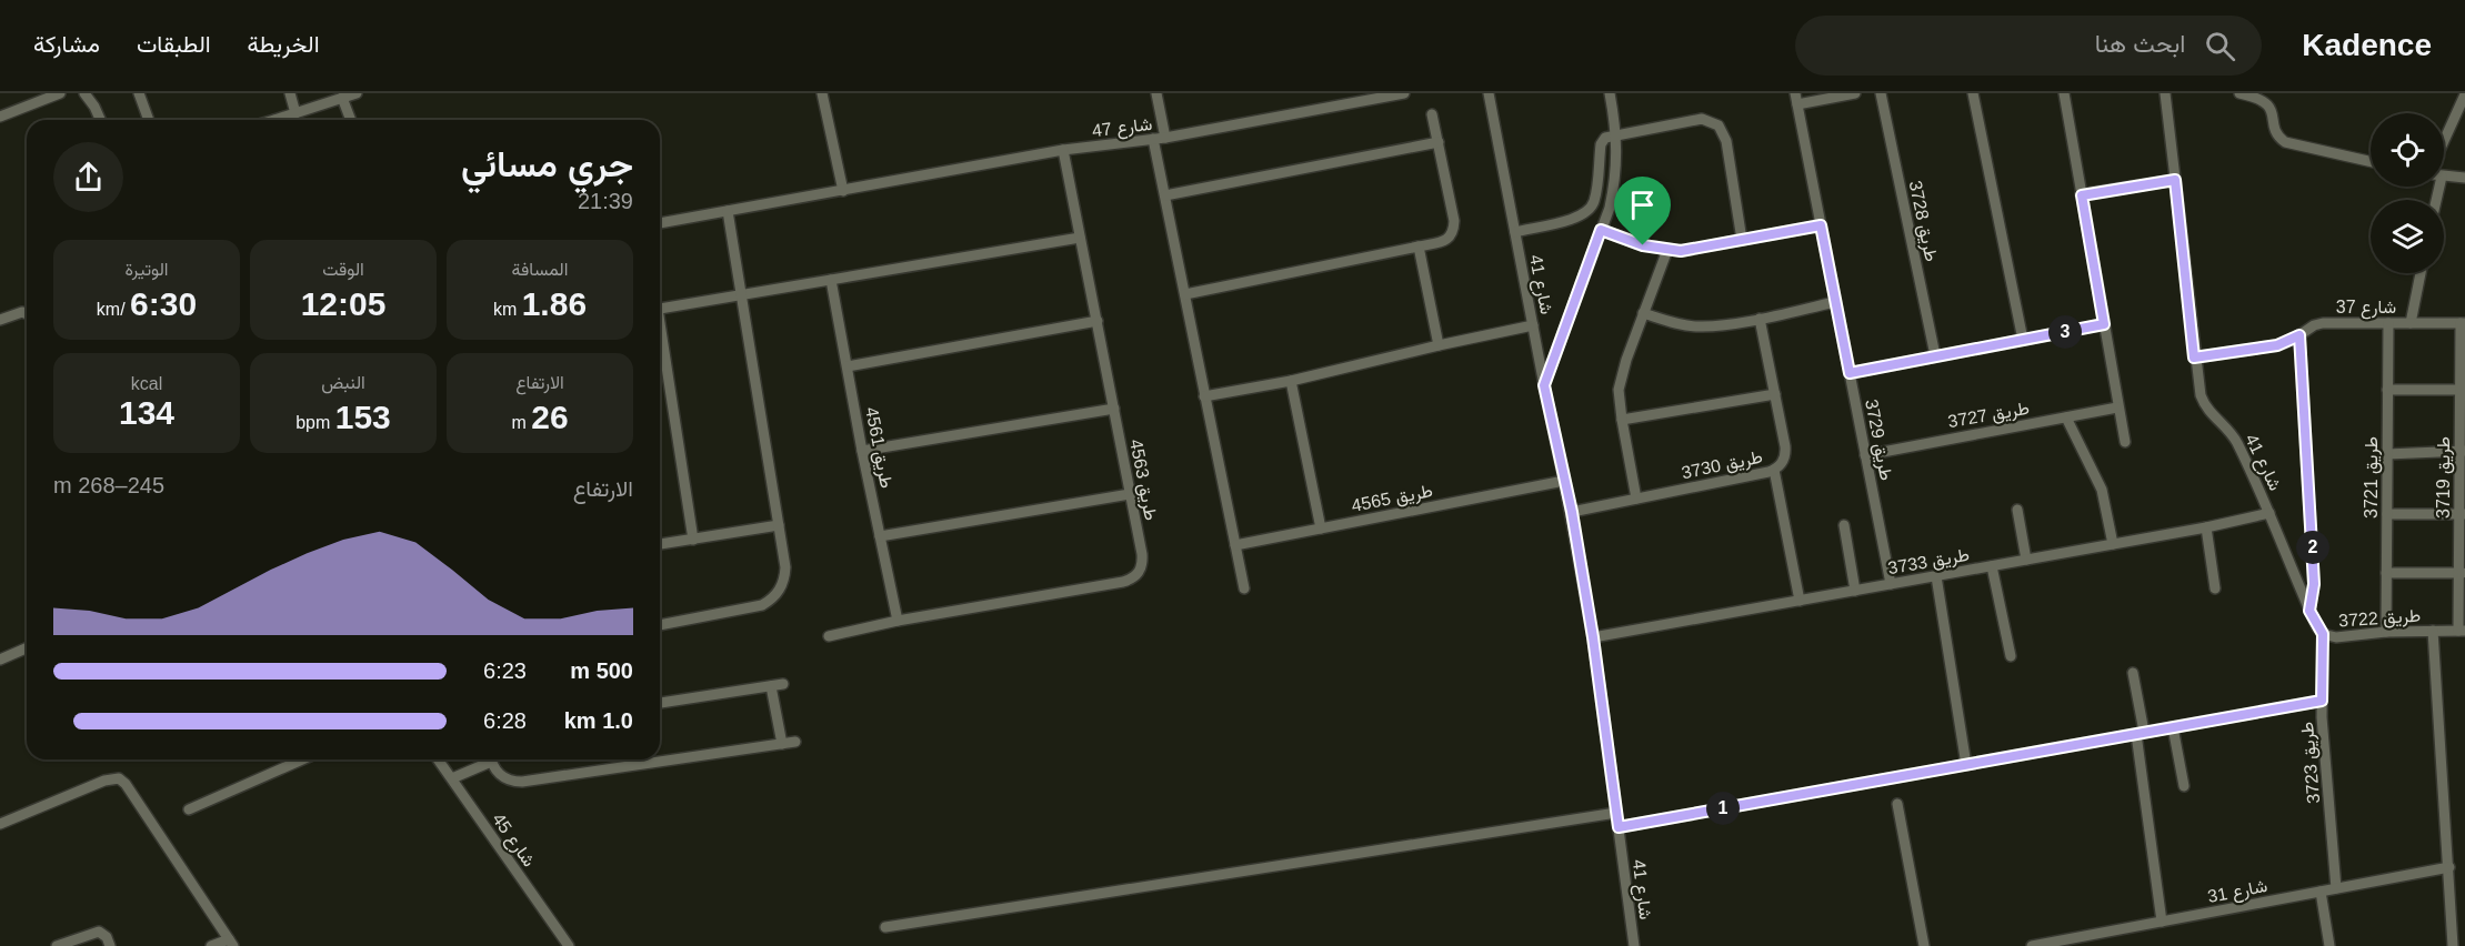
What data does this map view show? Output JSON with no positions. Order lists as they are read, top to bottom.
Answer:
{
  "streets": {
    "street": [
      "شارع 47",
      "طريق 3728",
      "شارع 41",
      "شارع 37",
      "طريق 3727",
      "طريق 3729",
      "طريق 4561",
      "طريق 3730",
      "طريق 3721",
      "طريق 3719",
      "طريق 4563",
      "طريق 4565",
      "طريق 3733",
      "طريق 3722",
      "طريق 3723",
      "شارع 45",
      "شارع 31"
    ]
  },
  "crossings": [
    ["شارع 47", "طريق 4563"],
    ["شارع 41", "شارع 37"],
    ["شارع 41", "طريق 3730"],
    ["شارع 41", "طريق 4565"],
    ["شارع 41", "طريق 3733"],
    ["شارع 41", "طريق 3722"],
    ["شارع 37", "طريق 3721"],
    ["شارع 37", "طريق 3719"],
    ["طريق 3727", "طريق 3729"],
    ["طريق 3729", "طريق 3733"],
    ["طريق 4561", "طريق 4563"],
    ["طريق 3721", "طريق 3722"],
    ["طريق 3719", "طريق 3722"],
    ["طريق 3722", "طريق 3723"],
    ["طريق 3723", "شارع 31"]
  ],
  "page": {
    "header": "Kadence",
    "search": "ابحث هنا",
    "nav": ["الخريطة", "الطبقات", "مشاركة"],
    "heading": ["جري مسائي", "21:39"],
    "stats": [
      ["المسافة", "1.86 km"],
      ["الوقت", "12:05"],
      ["الوتيرة", "6:30 /km"],
      ["الارتفاع", "26 m"],
      ["النبض", "153 bpm"],
      ["kcal", "134"]
    ],
    "pins": ["3", "2", "1"],
    "chart": ["الارتفاع", "245–268 m"],
    "list": [
      {
        "name": "500 m",
        "note": "6:23"
      },
      {
        "name": "1.0 km",
        "note": "6:28"
      }
    ]
  }
}
